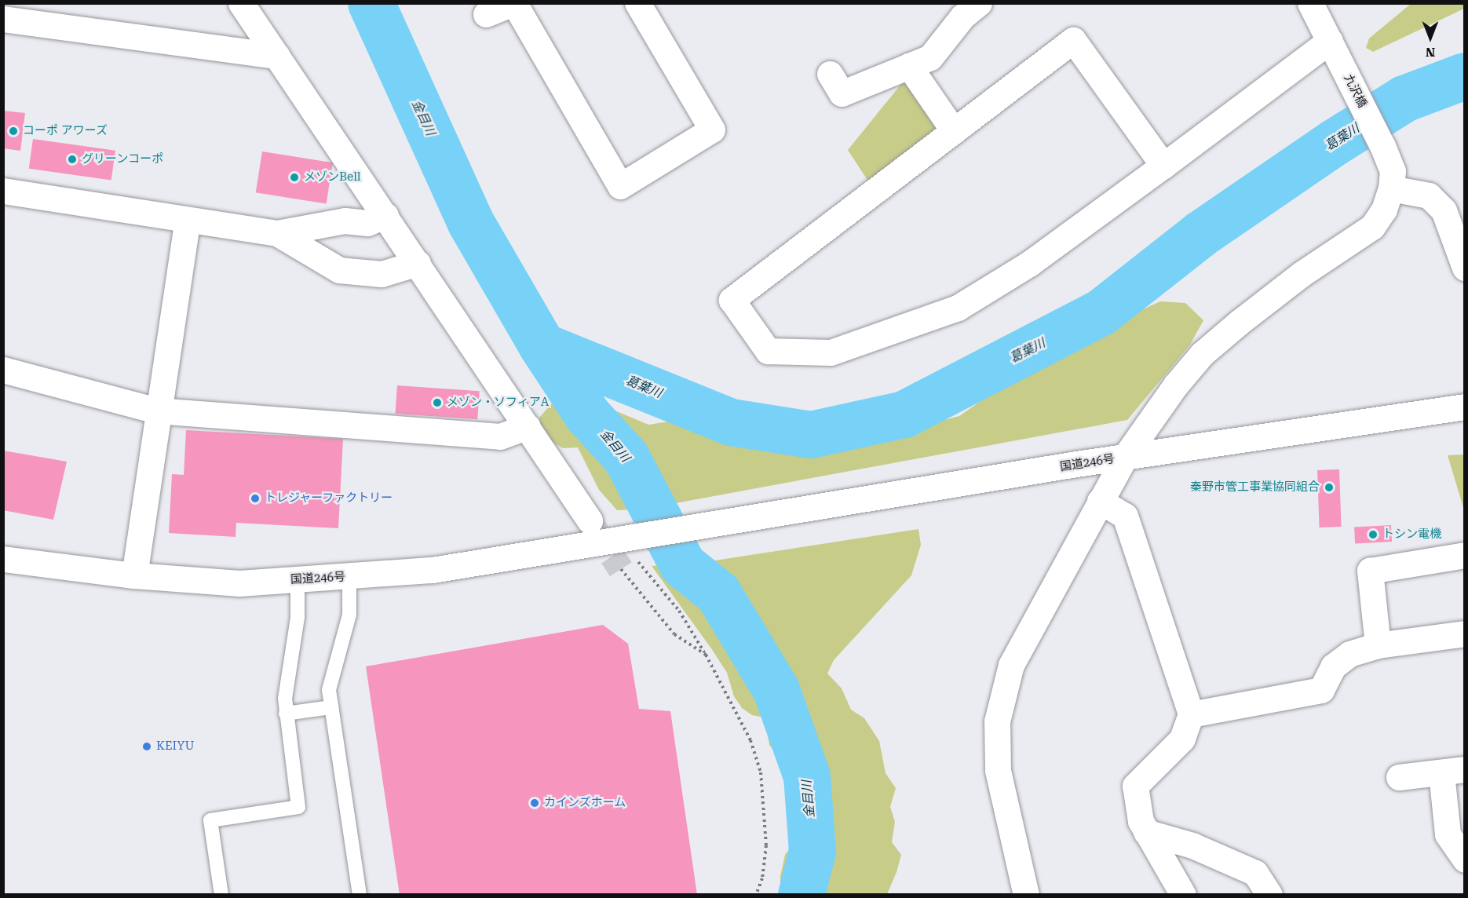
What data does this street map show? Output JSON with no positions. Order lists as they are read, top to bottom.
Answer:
{
  "streets": {
    "main road": ["九沢橋", "国道246号"]
  },
  "water": ["金目川", "葛葉川"],
  "places": [
    "コーポ アワーズ",
    "グリーンコーポ",
    "メゾンBell",
    "メゾン・ソフィアA",
    "秦野市管工事業協同組合",
    "トレジャーファクトリー",
    "トシン電機",
    "KEIYU",
    "カインズホーム"
  ],
  "north": "bottom"
}
